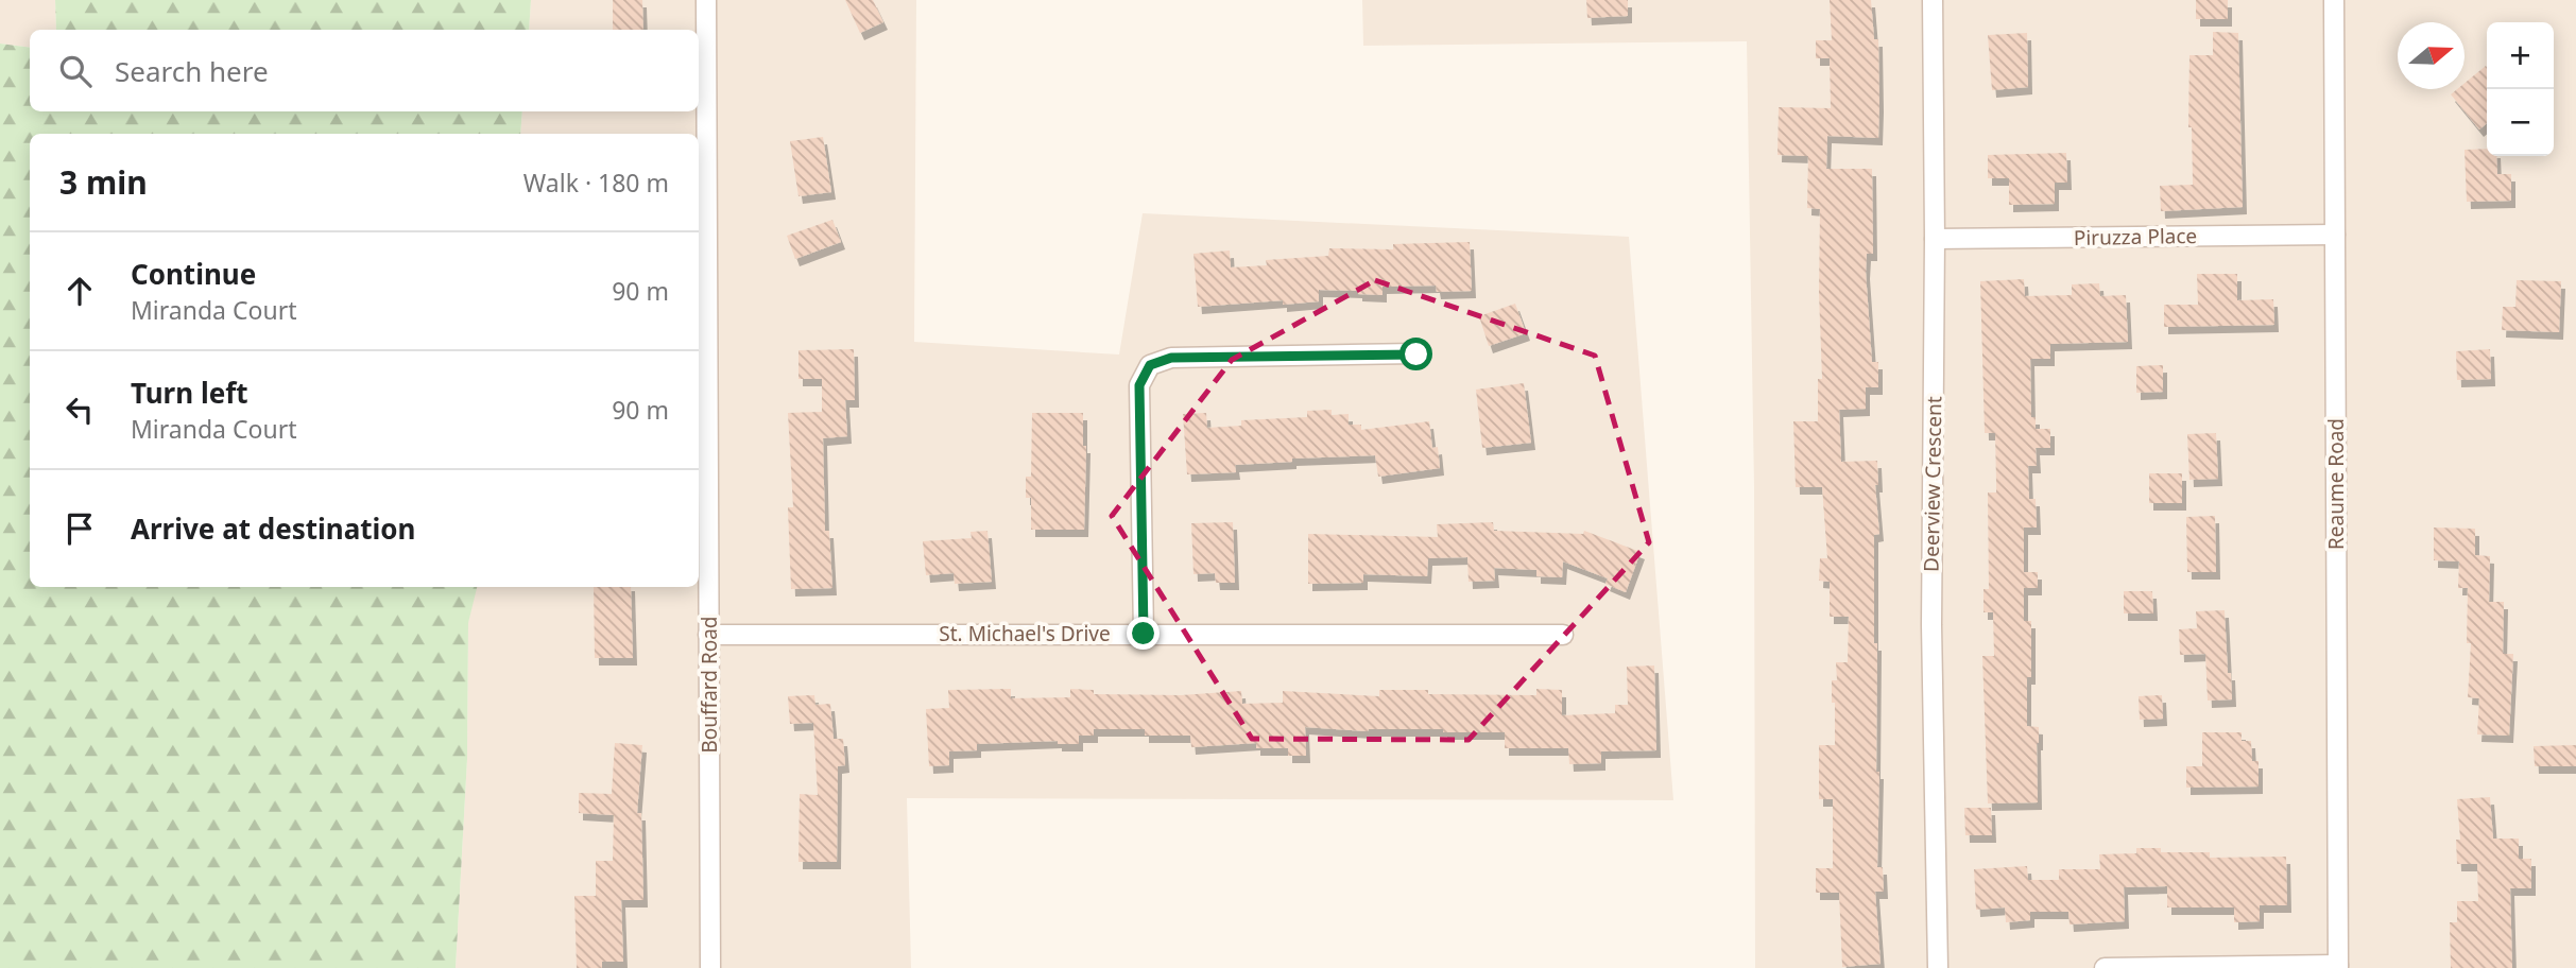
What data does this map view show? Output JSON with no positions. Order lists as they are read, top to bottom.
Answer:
{
  "streets": {
    "street": [
      "Piruzza Place",
      "Deerview Crescent",
      "Reaume Road",
      "St. Michael's Drive",
      "Bouffard Road"
    ]
  },
  "crossings": [
    ["Piruzza Place", "Deerview Crescent"],
    ["Piruzza Place", "Reaume Road"],
    ["St. Michael's Drive", "Bouffard Road"]
  ],
  "north": "right",
  "page": {
    "map_buttons": ["+", "−"],
    "search": "Search here",
    "heading": ["3 min", "Walk · 180 m"],
    "list": [
      ["Continue", "Miranda Court", "90 m"],
      ["Turn left", "Miranda Court", "90 m"],
      "Arrive at destination"
    ]
  }
}
